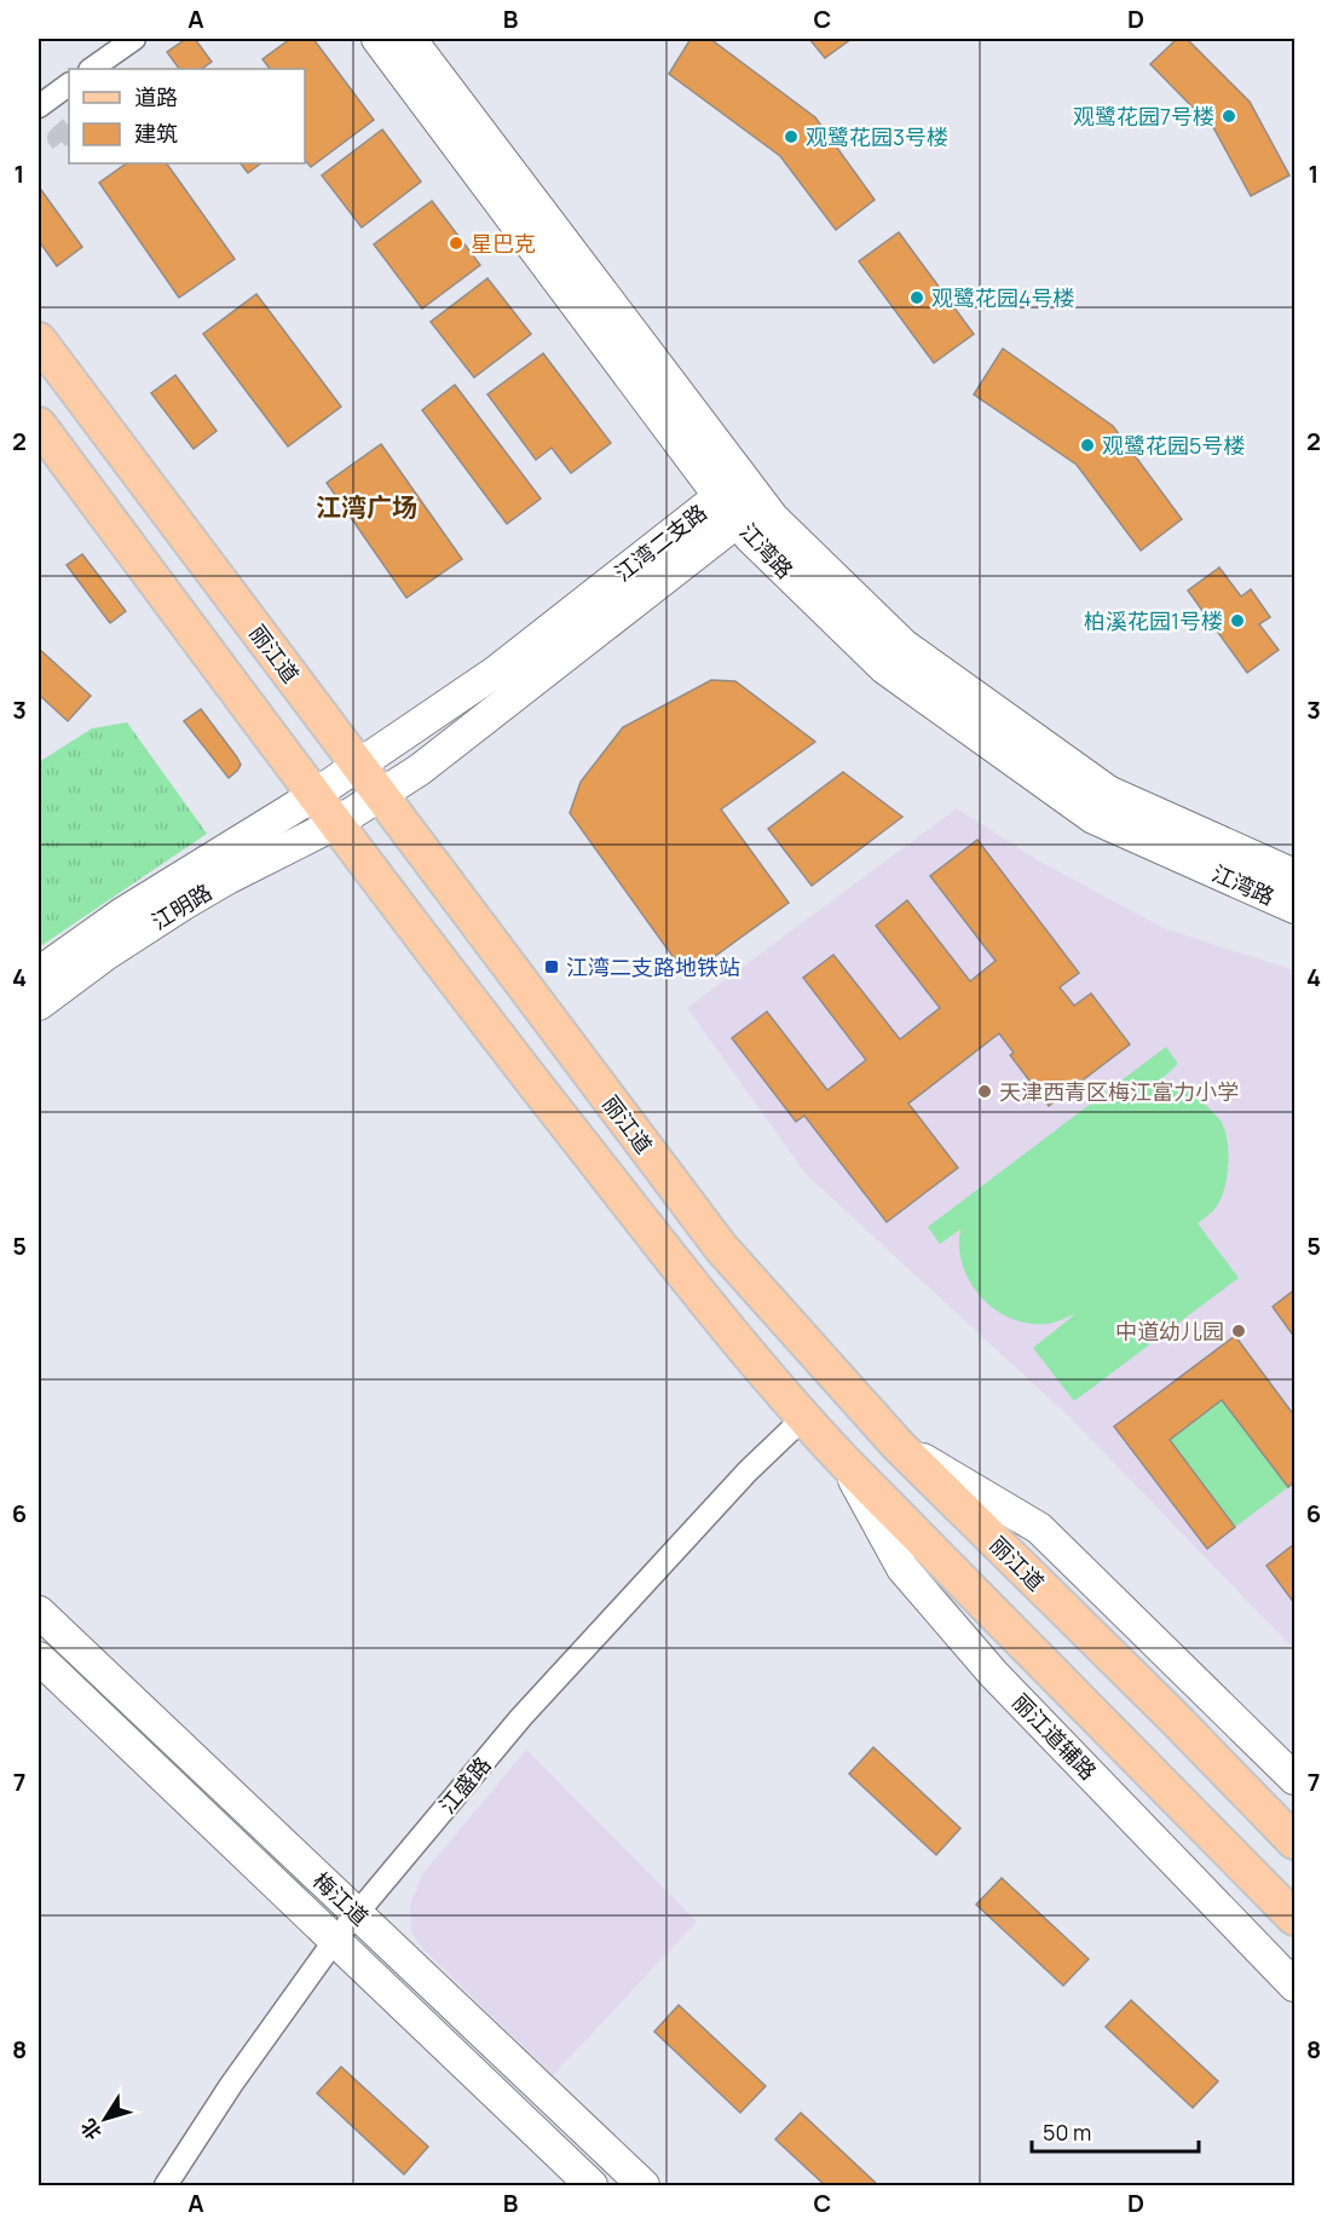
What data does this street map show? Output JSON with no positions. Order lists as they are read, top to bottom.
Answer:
{
  "streets": {
    "main road": ["丽江道"],
    "street": [
      "江湾二支路",
      "江湾路",
      "江明路",
      "丽江道辅路",
      "江盛路",
      "梅江道"
    ]
  },
  "crossings": [
    ["江湾二支路", "江湾路"],
    ["江湾二支路", "丽江道"],
    ["江湾二支路", "江明路"],
    ["江盛路", "梅江道"]
  ],
  "districts": ["江湾广场"],
  "places": {
    "other": [
      "观鹭花园7号楼",
      "观鹭花园3号楼",
      "星巴克",
      "观鹭花园4号楼",
      "观鹭花园5号楼",
      "柏溪花园1号楼",
      "天津西青区梅江富力小学",
      "中道幼儿园"
    ],
    "transit": ["江湾二支路地铁站"]
  },
  "legend": ["道路", "建筑"],
  "scale_bar": "50 m",
  "north": "bottom left",
  "grid": {
    "columns": [
      "A",
      "B",
      "C",
      "D"
    ],
    "rows": [
      "1",
      "2",
      "3",
      "4",
      "5",
      "6",
      "7",
      "8"
    ]
  }
}
